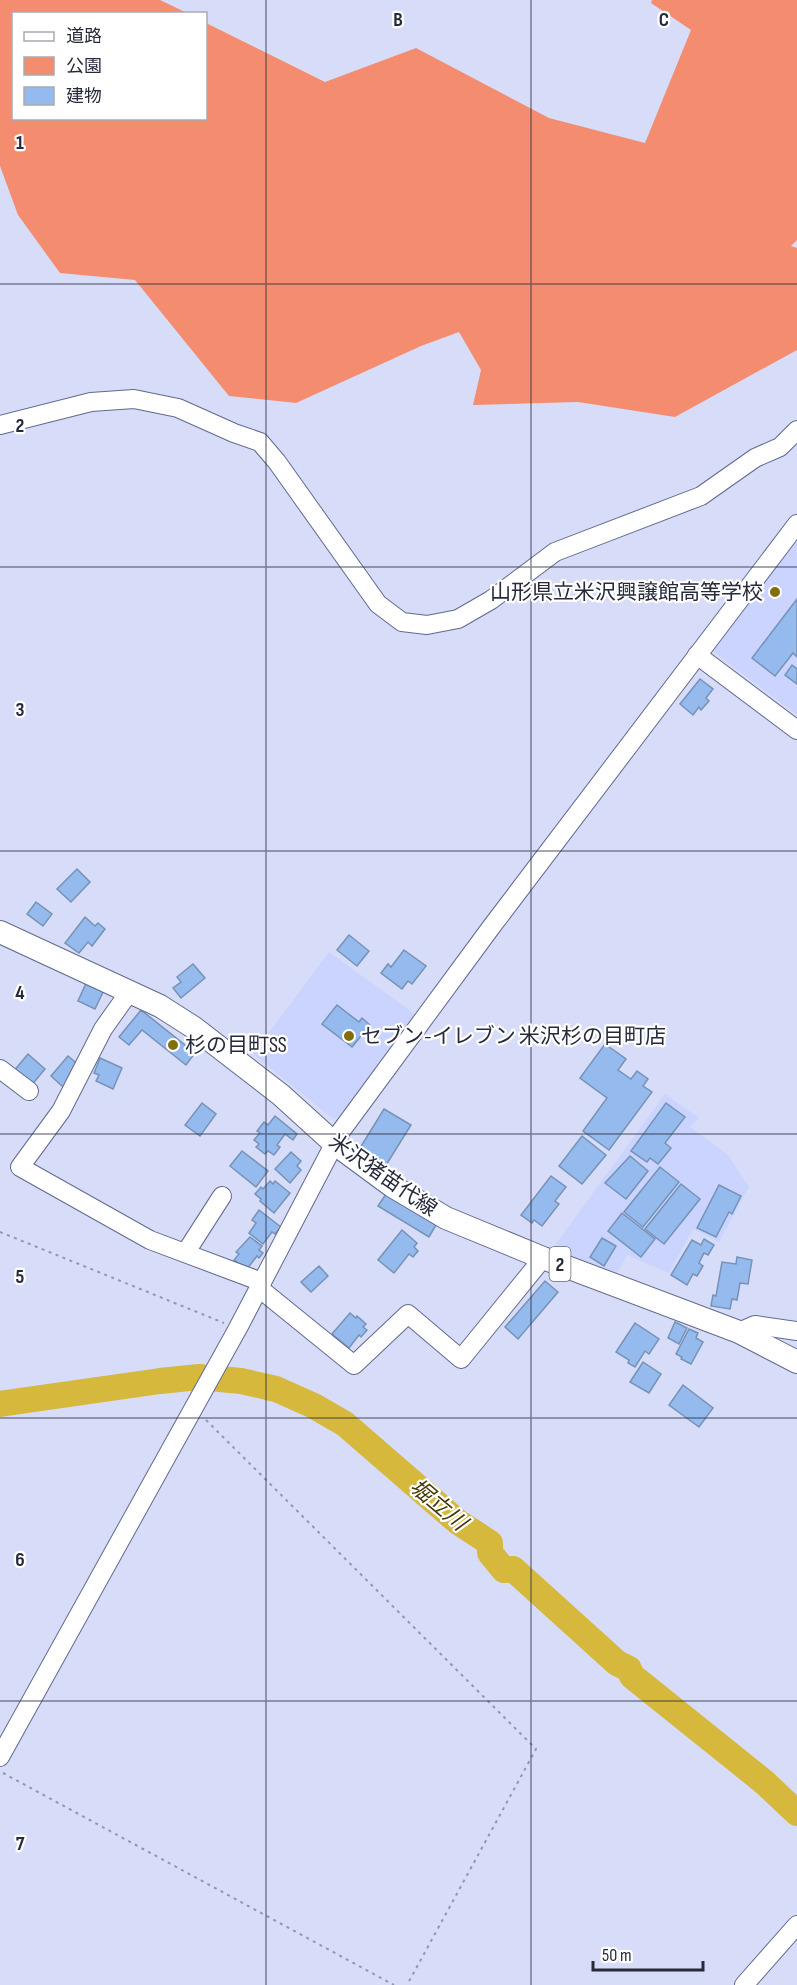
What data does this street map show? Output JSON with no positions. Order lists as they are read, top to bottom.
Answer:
{
  "streets": {
    "main road": ["米沢猪苗代線", "2"]
  },
  "water": ["堀立川"],
  "places": ["山形県立米沢興譲館高等学校", "セブン-イレブン 米沢杉の目町店", "杉の目町SS"],
  "legend": ["道路", "公園", "建物"],
  "scale_bar": "50 m",
  "grid": {
    "columns": ["B", "C"],
    "rows": [
      "1",
      "2",
      "3",
      "4",
      "5",
      "6",
      "7"
    ]
  }
}
